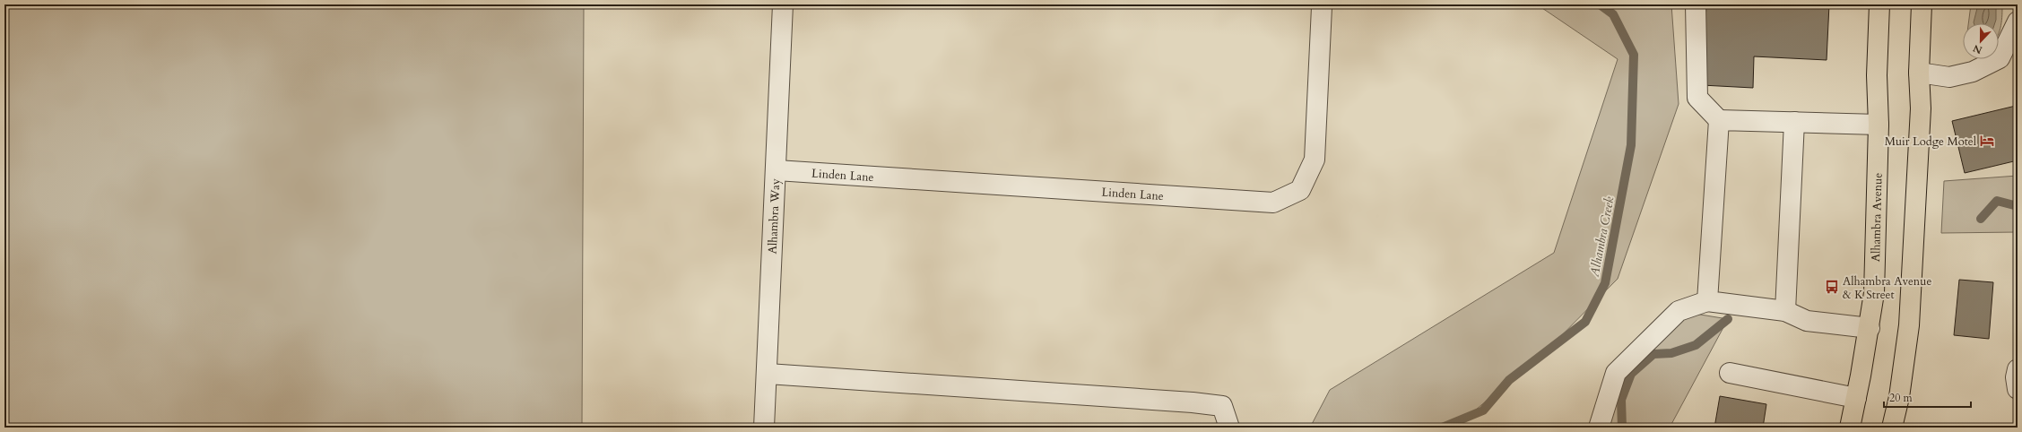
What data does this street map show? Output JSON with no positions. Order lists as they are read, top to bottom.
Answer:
{
  "streets": {
    "main road": ["Alhambra Avenue"],
    "street": ["Linden Lane", "Alhambra Way"]
  },
  "crossings": [
    ["Linden Lane", "Alhambra Way"]
  ],
  "water": ["Alhambra Creek"],
  "places": {
    "hotel": ["Muir Lodge Motel"],
    "bus stop": ["Alhambra Avenue & K Street"]
  },
  "scale_bar": "20 m",
  "north": "bottom"
}
